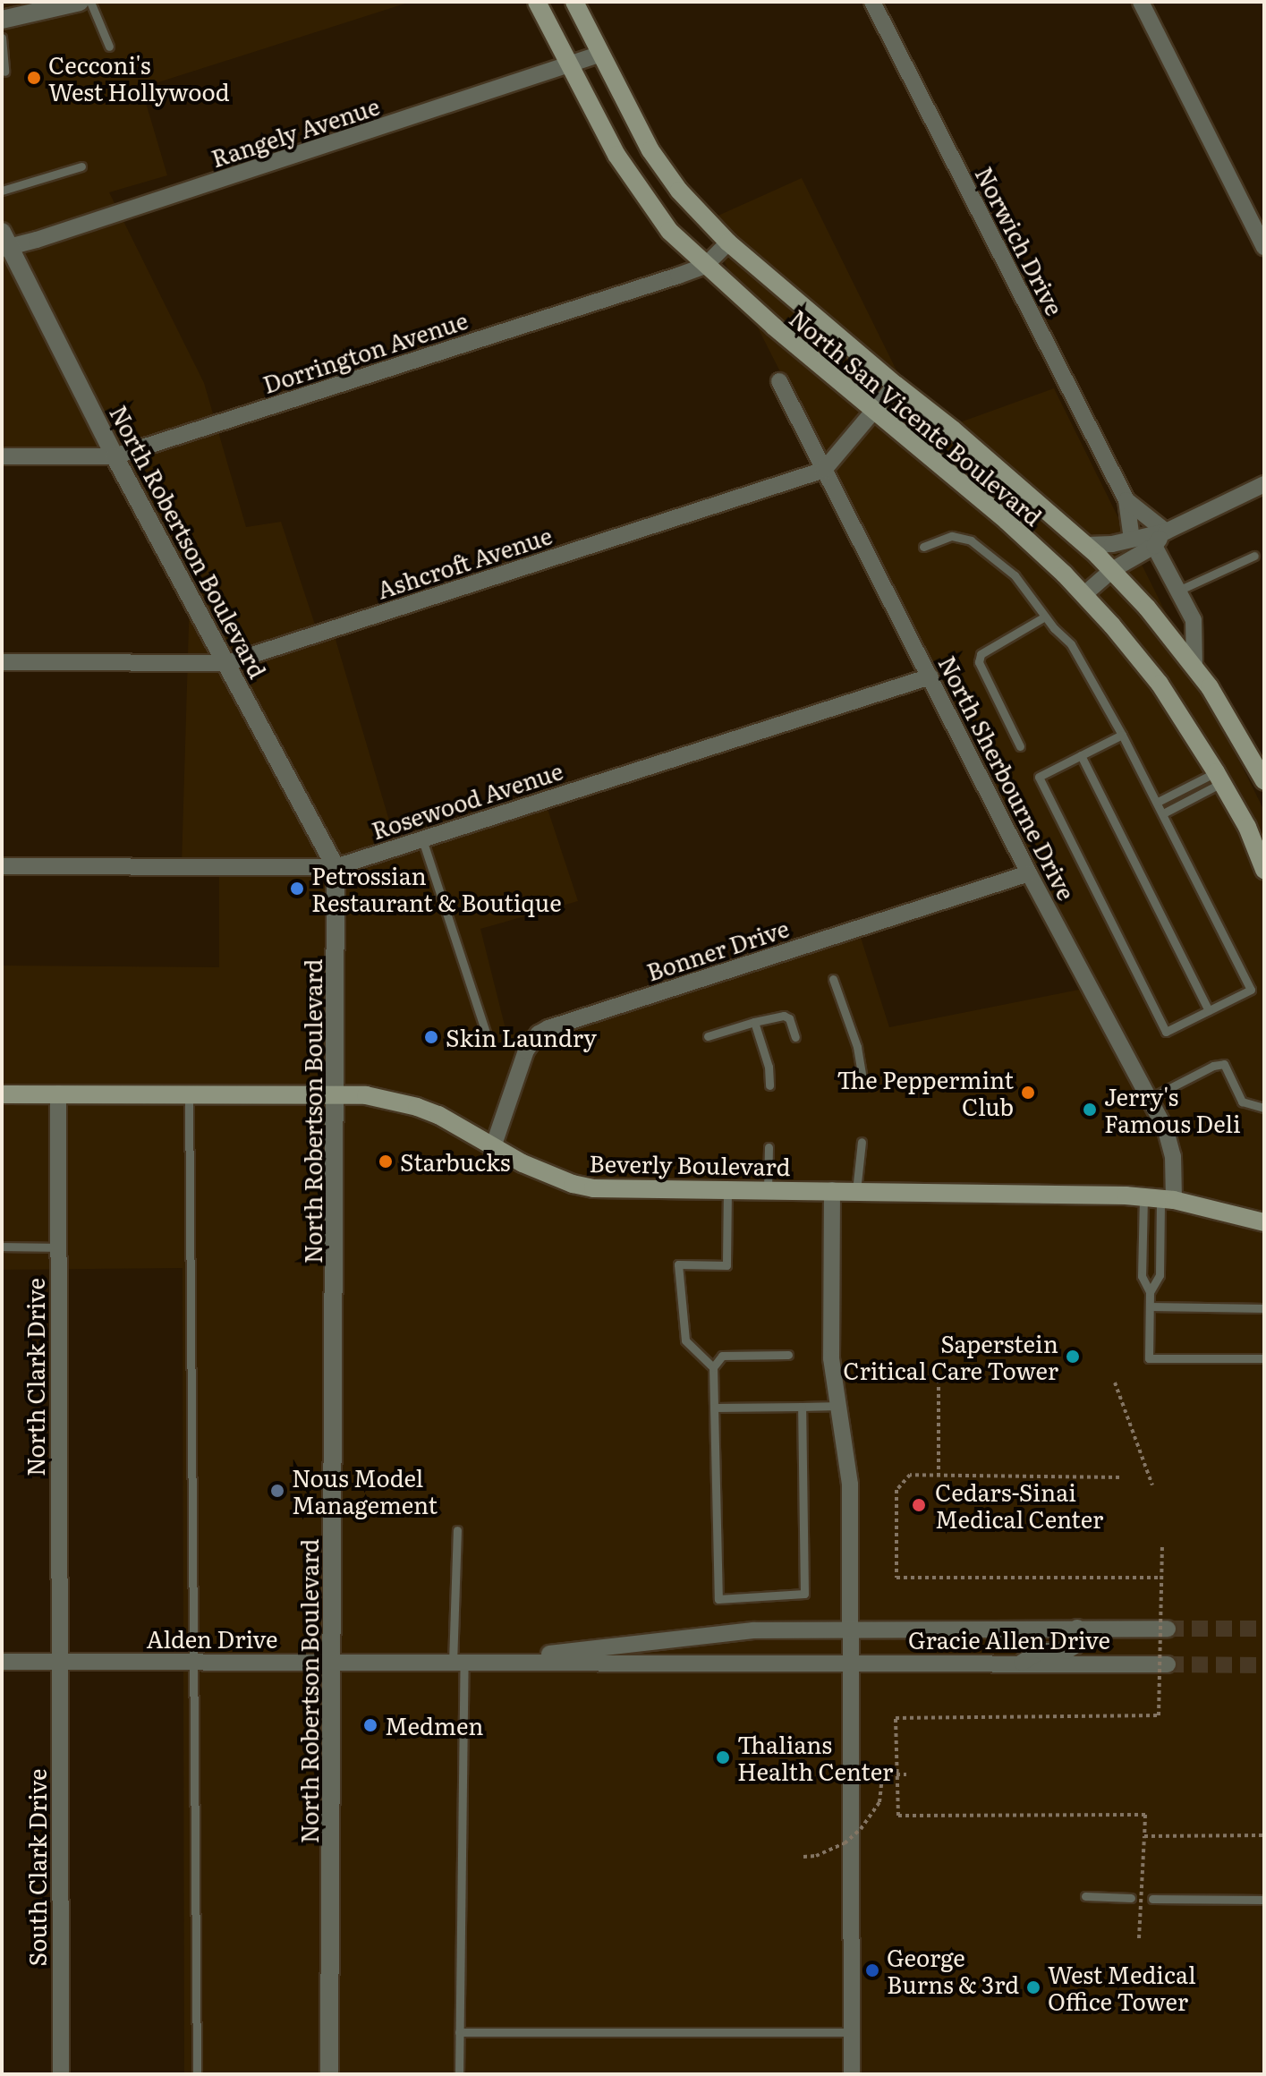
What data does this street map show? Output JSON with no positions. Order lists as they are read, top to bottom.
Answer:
{
  "streets": {
    "main road": ["North San Vicente Boulevard", "Beverly Boulevard"],
    "street": [
      "Rangely Avenue",
      "Norwich Drive",
      "Dorrington Avenue",
      "North Robertson Boulevard",
      "Ashcroft Avenue",
      "North Sherbourne Drive",
      "Rosewood Avenue",
      "Bonner Drive",
      "North Clark Drive",
      "Alden Drive",
      "Gracie Allen Drive",
      "South Clark Drive"
    ]
  },
  "crossings": [
    ["Rangely Avenue", "North San Vicente Boulevard"],
    ["Rangely Avenue", "North Robertson Boulevard"],
    ["Dorrington Avenue", "North San Vicente Boulevard"],
    ["Dorrington Avenue", "North Robertson Boulevard"],
    ["North Robertson Boulevard", "Ashcroft Avenue"],
    ["North Robertson Boulevard", "Rosewood Avenue"],
    ["North Robertson Boulevard", "Beverly Boulevard"],
    ["North Robertson Boulevard", "Alden Drive"],
    ["Ashcroft Avenue", "North Sherbourne Drive"],
    ["North Sherbourne Drive", "Rosewood Avenue"],
    ["North Sherbourne Drive", "Bonner Drive"],
    ["North Sherbourne Drive", "Beverly Boulevard"],
    ["Bonner Drive", "Beverly Boulevard"],
    ["Beverly Boulevard", "North Clark Drive"],
    ["North Clark Drive", "Alden Drive"],
    ["North Clark Drive", "South Clark Drive"],
    ["Alden Drive", "Gracie Allen Drive"],
    ["Alden Drive", "South Clark Drive"]
  ],
  "places": [
    "Cecconi's West Hollywood",
    "Petrossian Restaurant & Boutique",
    "Skin Laundry",
    "The Peppermint Club",
    "Jerry's Famous Deli",
    "Starbucks",
    "Saperstein Critical Care Tower",
    "Nous Model Management",
    "Cedars-Sinai Medical Center",
    "Medmen",
    "Thalians Health Center",
    "George Burns & 3rd",
    "West Medical Office Tower"
  ]
}
